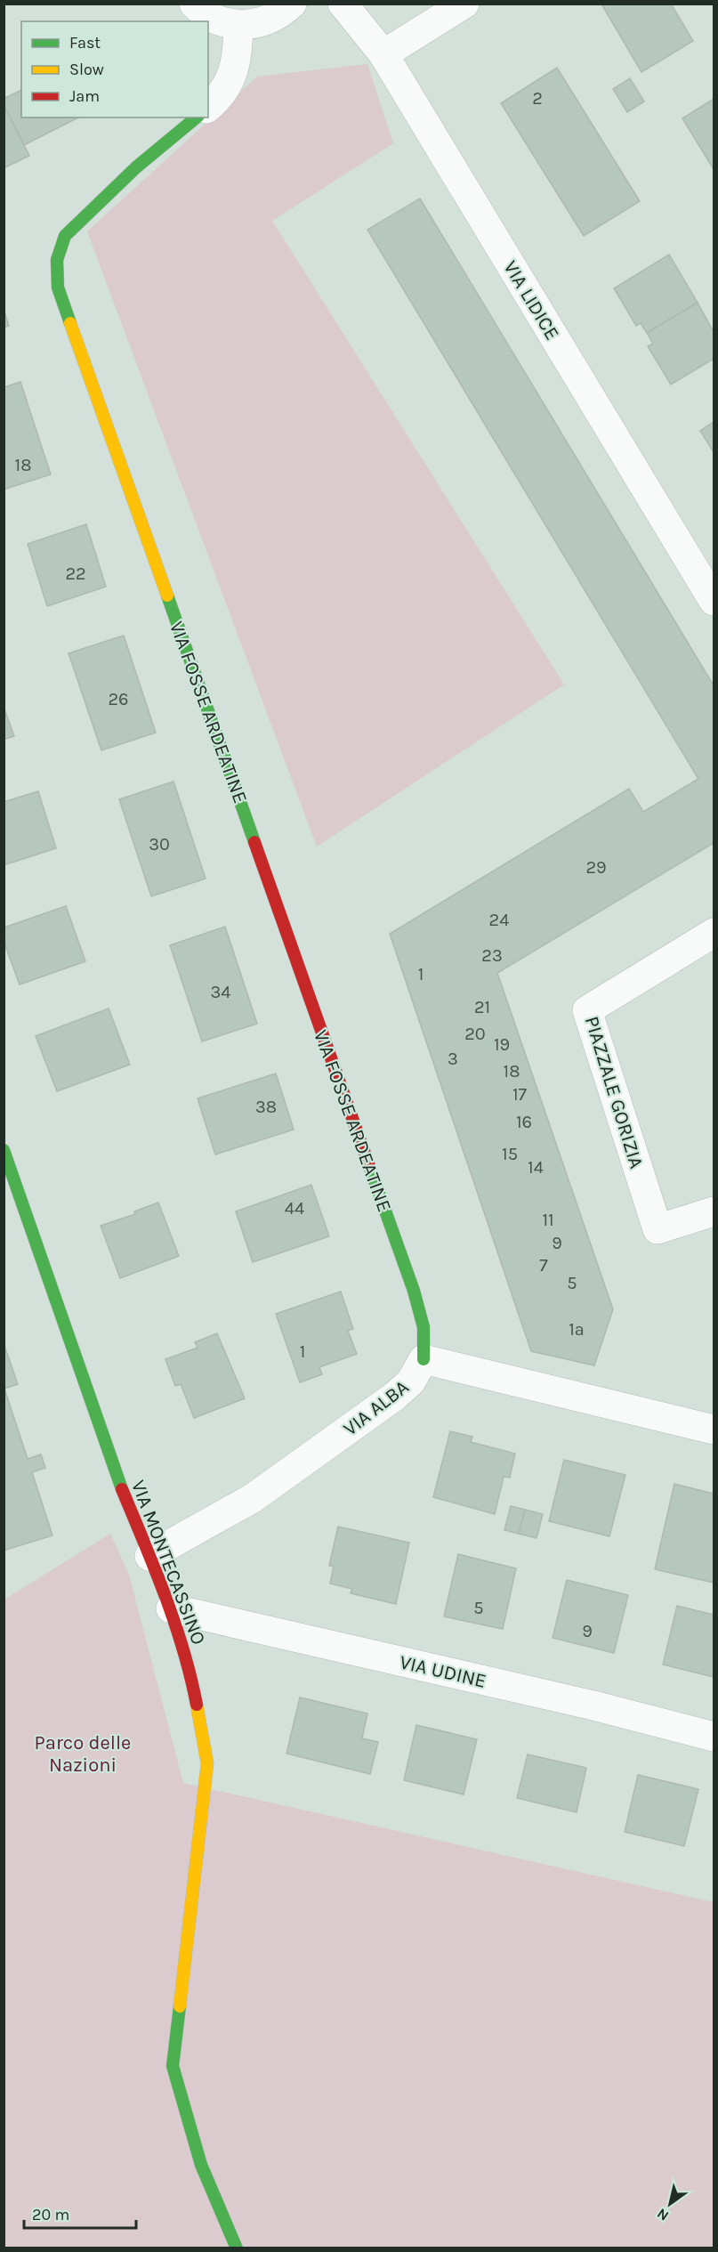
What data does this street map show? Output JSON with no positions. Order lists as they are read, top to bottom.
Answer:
{
  "streets": {
    "street": [
      "VIA LIDICE",
      "VIA FOSSE ARDEATINE",
      "PIAZZALE GORIZIA",
      "VIA ALBA",
      "VIA MONTECASSINO",
      "VIA UDINE"
    ]
  },
  "crossings": [
    ["VIA FOSSE ARDEATINE", "VIA ALBA"],
    ["VIA ALBA", "VIA MONTECASSINO"],
    ["VIA MONTECASSINO", "VIA UDINE"]
  ],
  "parks": ["Parco delle Nazioni"],
  "house_numbers": [
    "2",
    "18",
    "22",
    "26",
    "30",
    "29",
    "24",
    "23",
    "1",
    "34",
    "21",
    "20",
    "19",
    "3",
    "18",
    "17",
    "38",
    "16",
    "15",
    "14",
    "44",
    "11",
    "9",
    "7",
    "5",
    "1a",
    "1",
    "5",
    "9"
  ],
  "legend": ["Fast", "Slow", "Jam"],
  "scale_bar": "20 m",
  "north": "bottom left"
}
